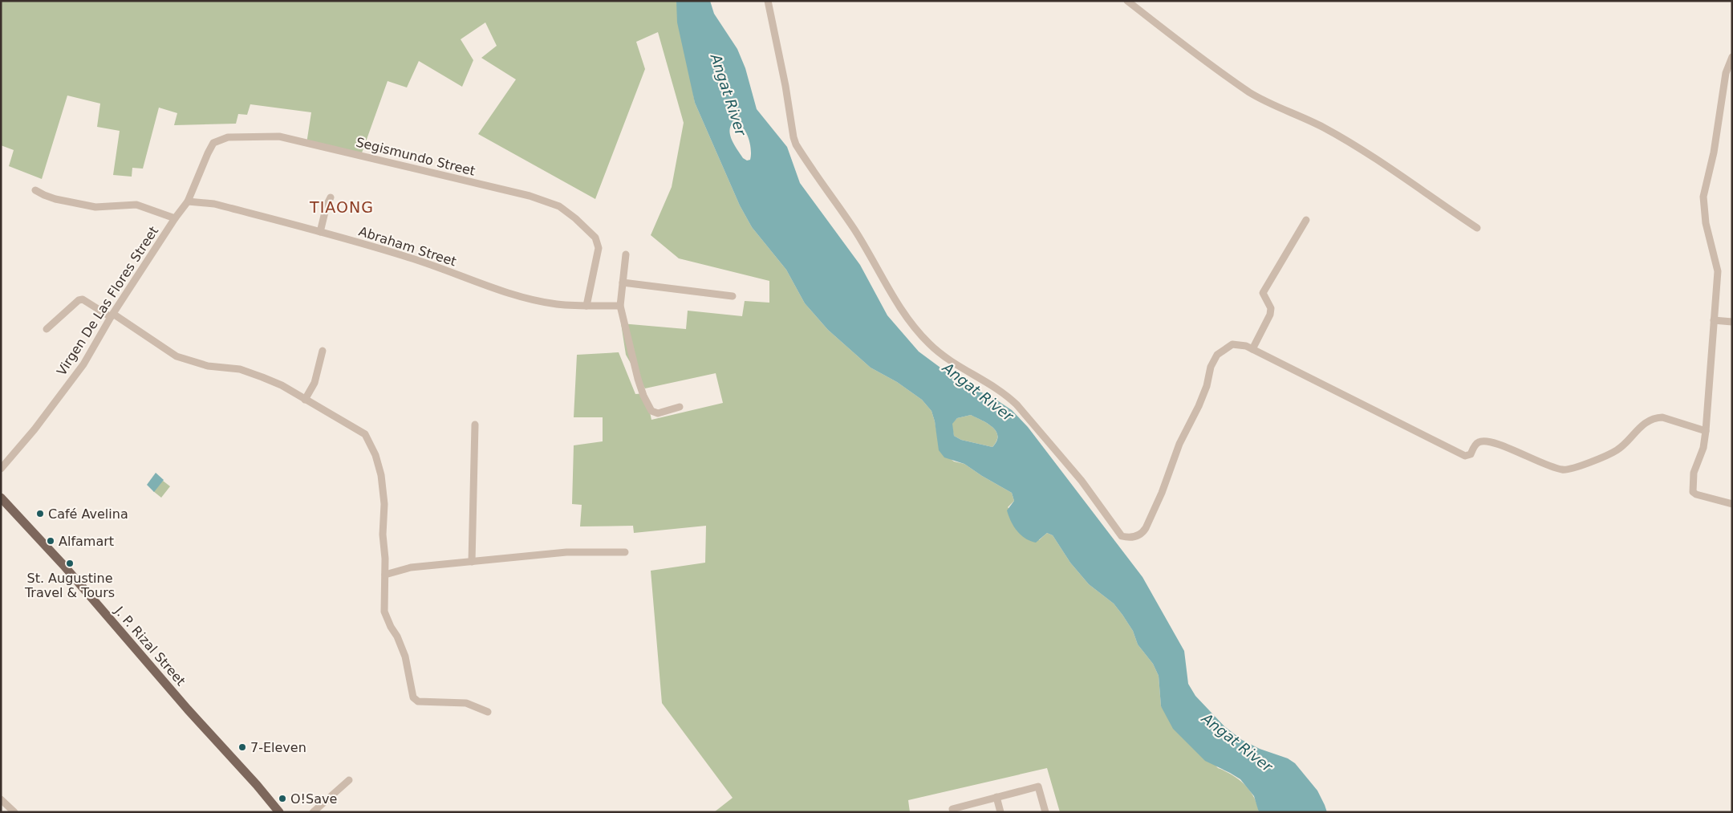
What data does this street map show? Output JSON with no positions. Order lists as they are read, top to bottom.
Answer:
{
  "streets": {
    "main road": ["J. P. Rizal Street"],
    "street": ["Segismundo Street", "Abraham Street", "Virgen De Las Flores Street"]
  },
  "crossings": [
    ["Segismundo Street", "Abraham Street"],
    ["Segismundo Street", "Virgen De Las Flores Street"],
    ["Abraham Street", "Virgen De Las Flores Street"]
  ],
  "districts": ["TIAONG"],
  "water": ["Angat River"],
  "places": [
    "Café Avelina",
    "Alfamart",
    "St. Augustine Travel & Tours",
    "7-Eleven",
    "O!Save"
  ]
}
